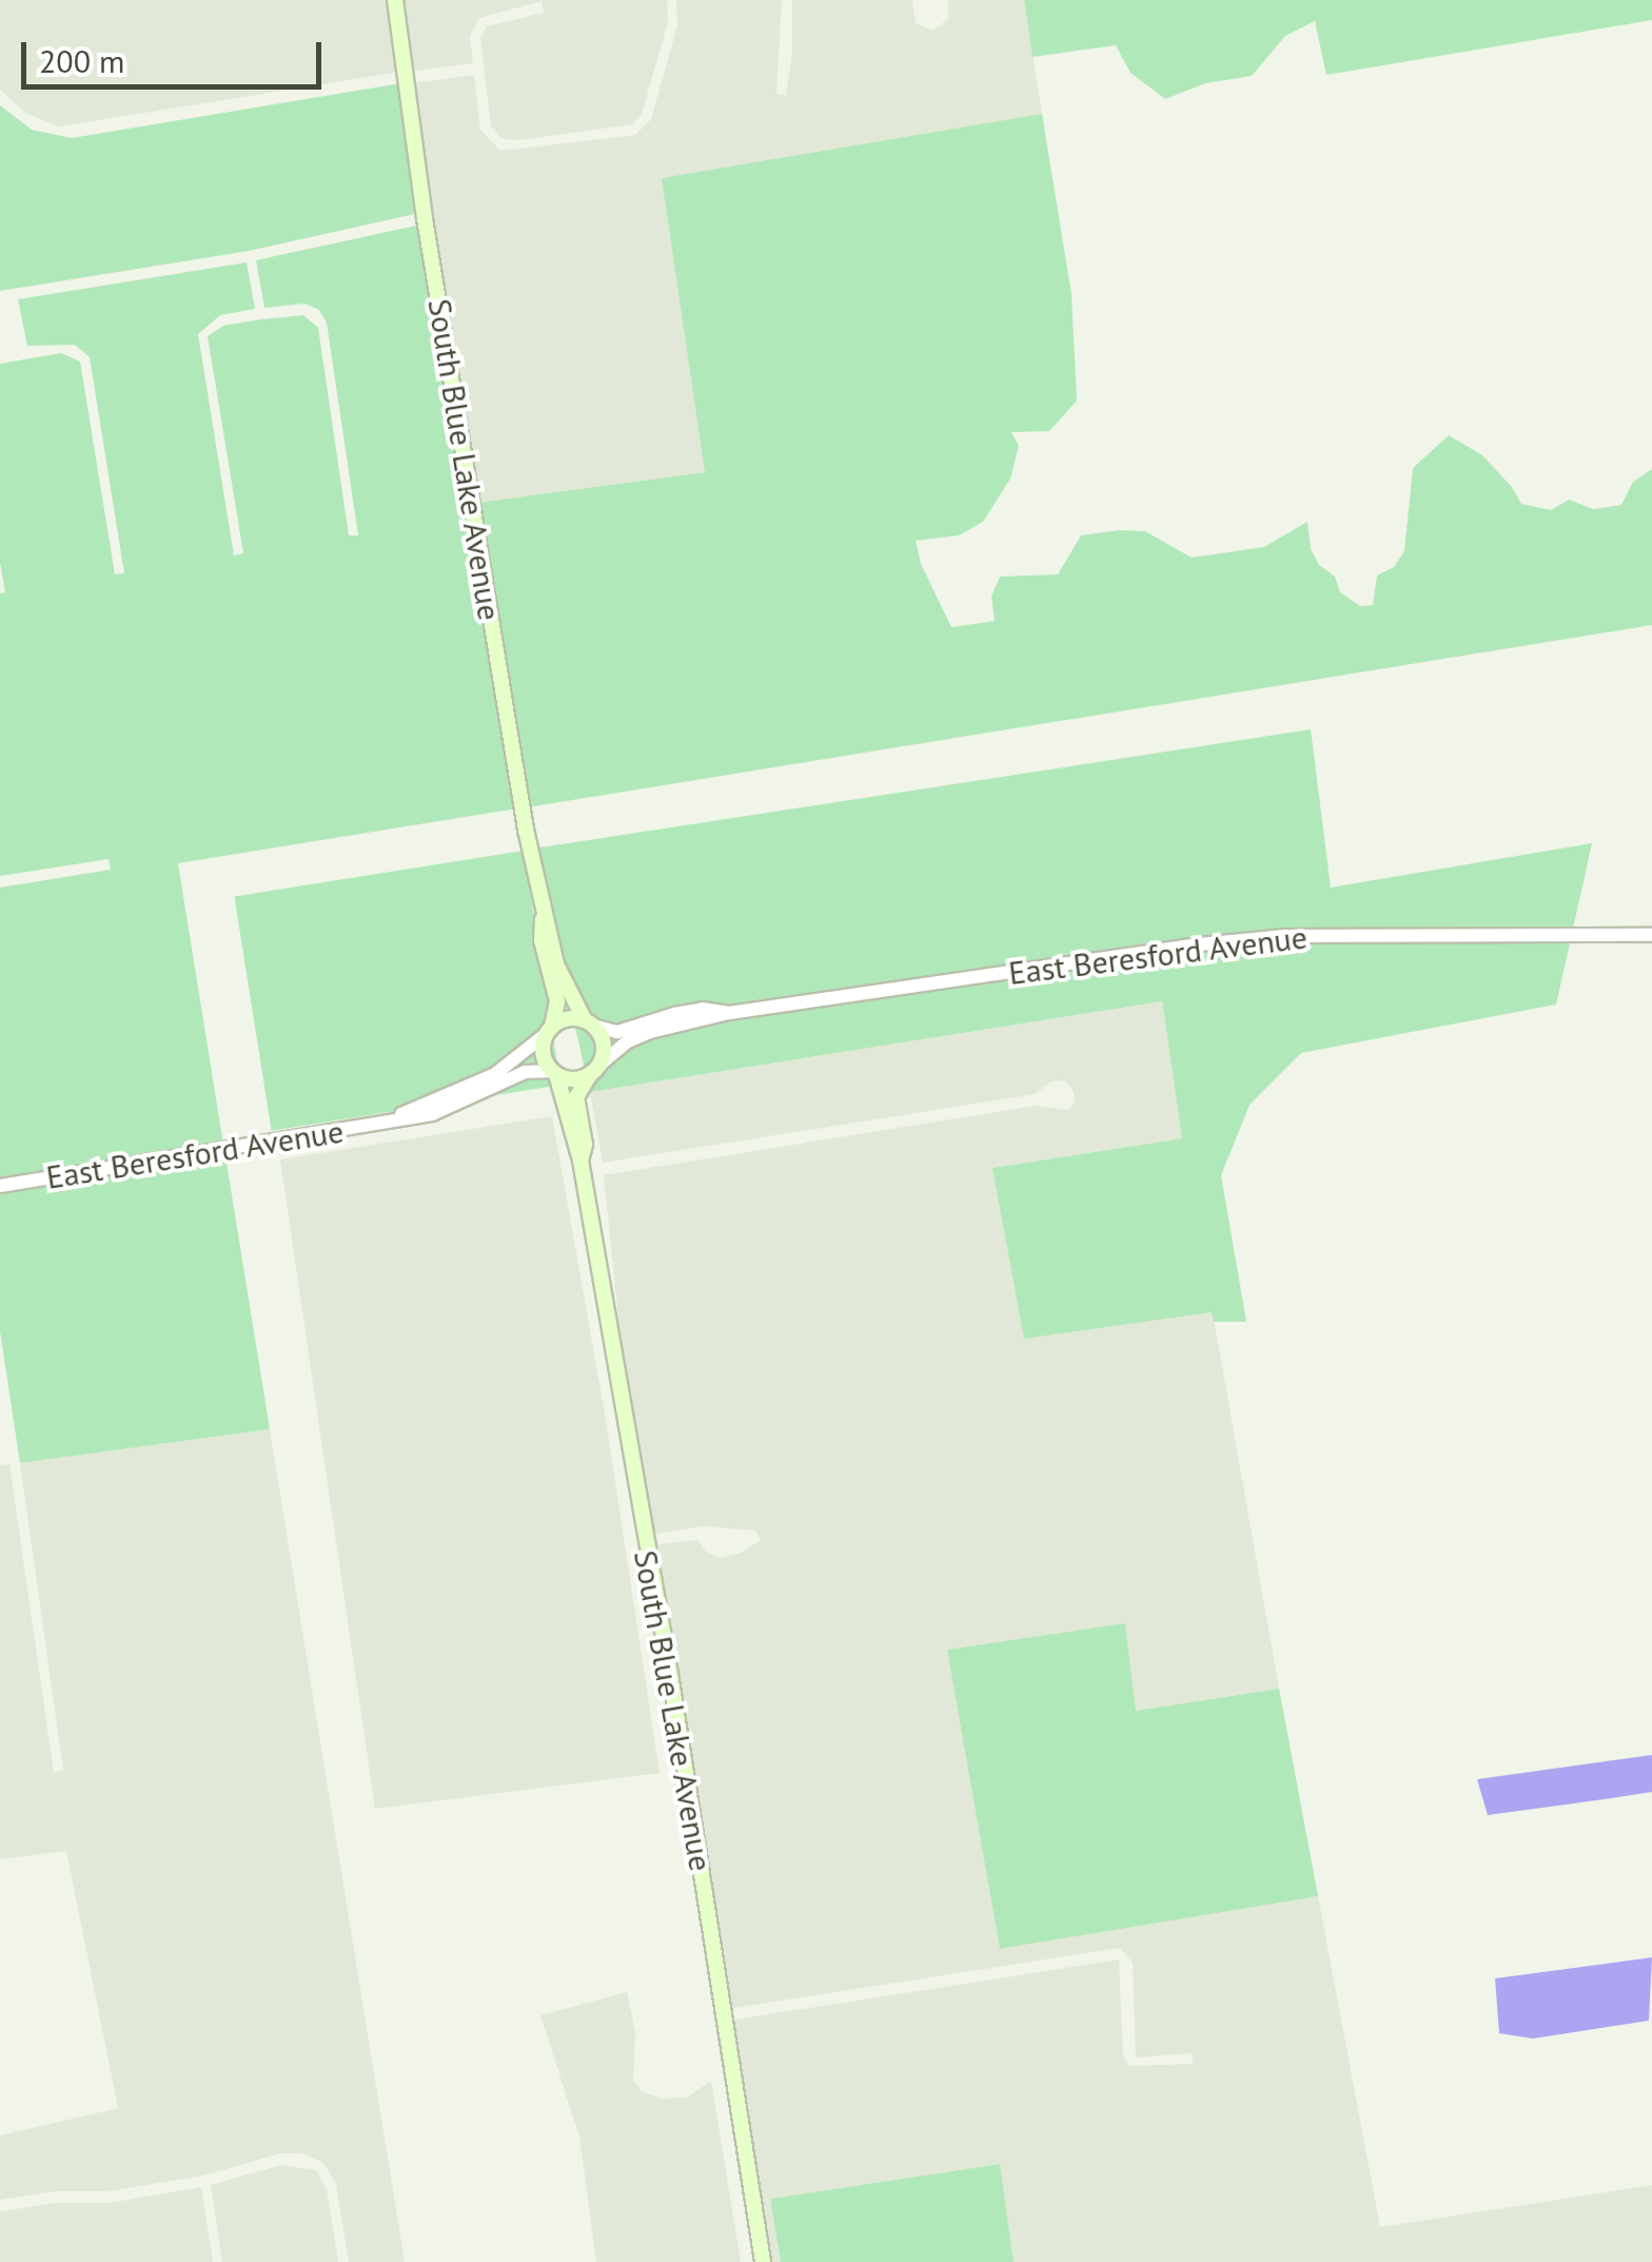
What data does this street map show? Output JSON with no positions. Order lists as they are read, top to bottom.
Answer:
{
  "streets": {
    "main road": ["South Blue Lake Avenue"],
    "street": ["East Beresford Avenue"]
  },
  "crossings": [
    ["South Blue Lake Avenue", "East Beresford Avenue"]
  ],
  "scale_bar": "200 m"
}
